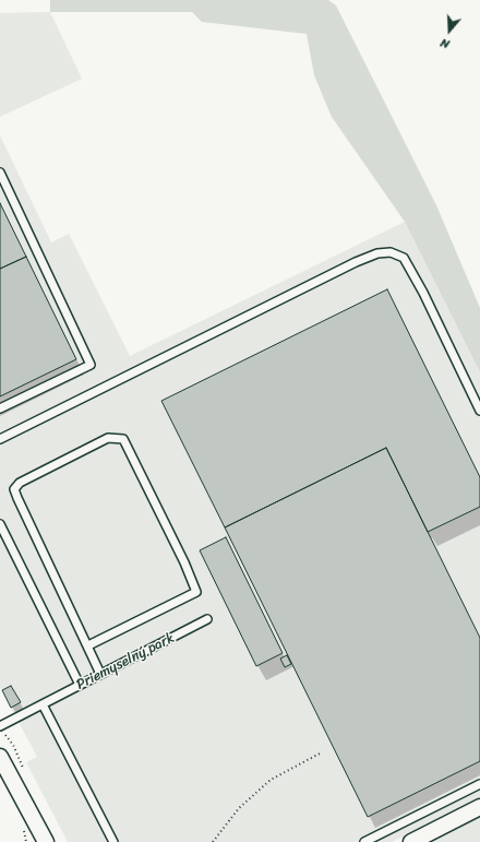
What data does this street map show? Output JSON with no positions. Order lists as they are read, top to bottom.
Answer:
{
  "streets": {
    "lane": ["Priemyselný park"]
  },
  "north": "bottom"
}
